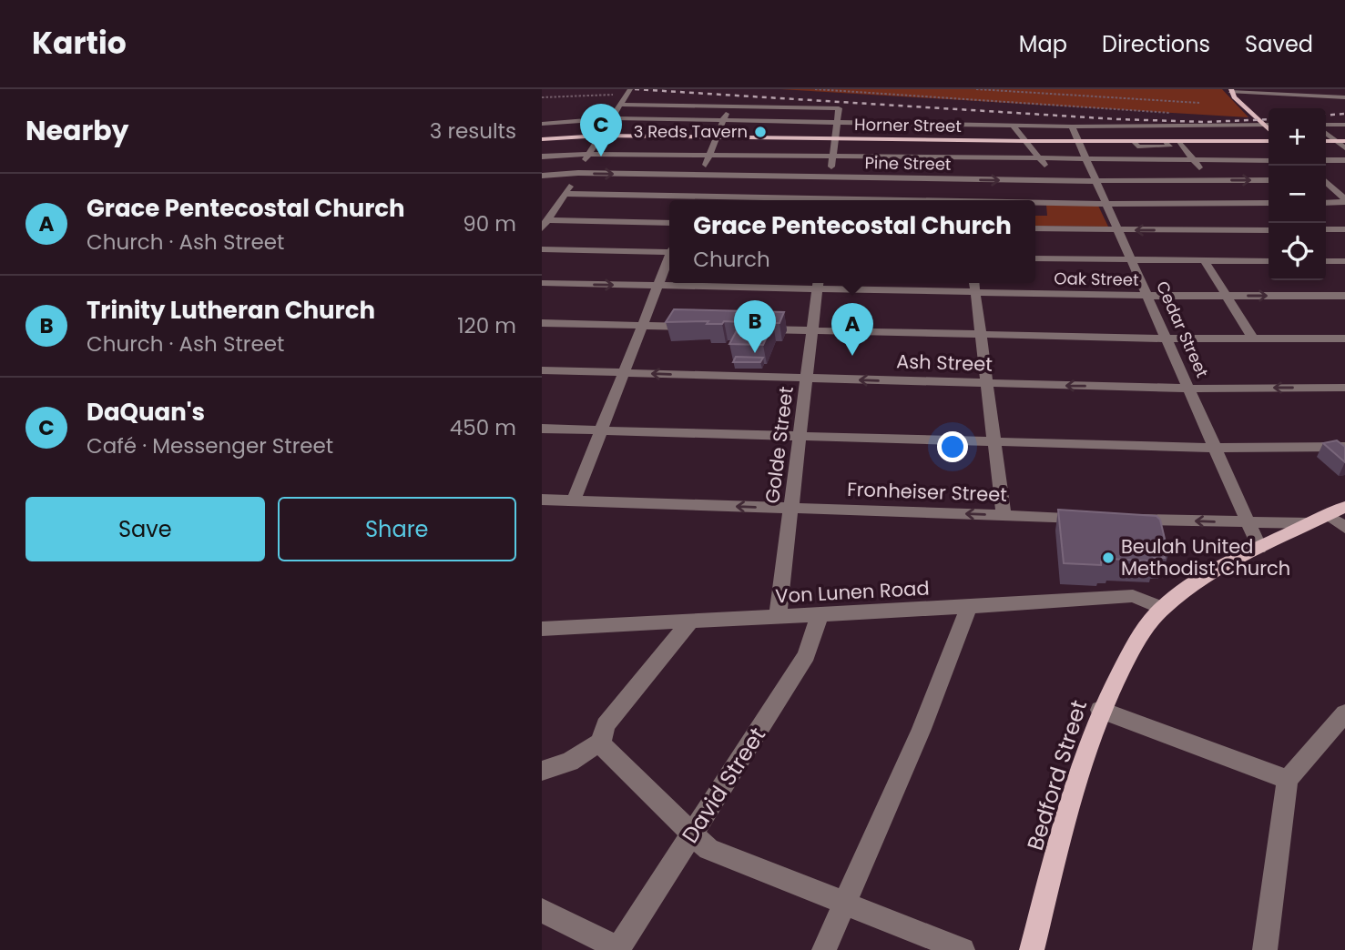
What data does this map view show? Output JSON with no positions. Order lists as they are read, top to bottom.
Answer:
{
  "streets": {
    "main road": ["Horner Street", "Bedford Street"],
    "street": [
      "Pine Street",
      "Oak Street",
      "Cedar Street",
      "Ash Street",
      "Golde Street",
      "Fronheiser Street",
      "Von Lunen Road",
      "David Street"
    ]
  },
  "crossings": [
    ["Horner Street", "Cedar Street"],
    ["Pine Street", "Cedar Street"],
    ["Oak Street", "Cedar Street"],
    ["Oak Street", "Golde Street"],
    ["Cedar Street", "Ash Street"],
    ["Cedar Street", "Bedford Street"],
    ["Ash Street", "Golde Street"],
    ["Golde Street", "Fronheiser Street"],
    ["Golde Street", "Von Lunen Road"],
    ["Von Lunen Road", "Bedford Street"],
    ["Von Lunen Road", "David Street"]
  ],
  "places": ["3 Reds Tavern", "Beulah United Methodist Church"],
  "page": {
    "header": "Kartio",
    "nav": ["Map", "Directions", "Saved"],
    "heading": ["Nearby", "3 results"],
    "pins": ["C", "B", "A"],
    "map_buttons": ["+", "−"],
    "list": [
      {
        "mark": "A",
        "name": "Grace Pentecostal Church",
        "note": "Church · Ash Street",
        "value": "90 m"
      },
      {
        "mark": "B",
        "name": "Trinity Lutheran Church",
        "note": "Church · Ash Street",
        "value": "120 m"
      },
      {
        "mark": "C",
        "name": "DaQuan's",
        "note": "Café · Messenger Street",
        "value": "450 m"
      }
    ],
    "popup": ["Grace Pentecostal Church", "Church"],
    "buttons": ["Save", "Share"]
  }
}
